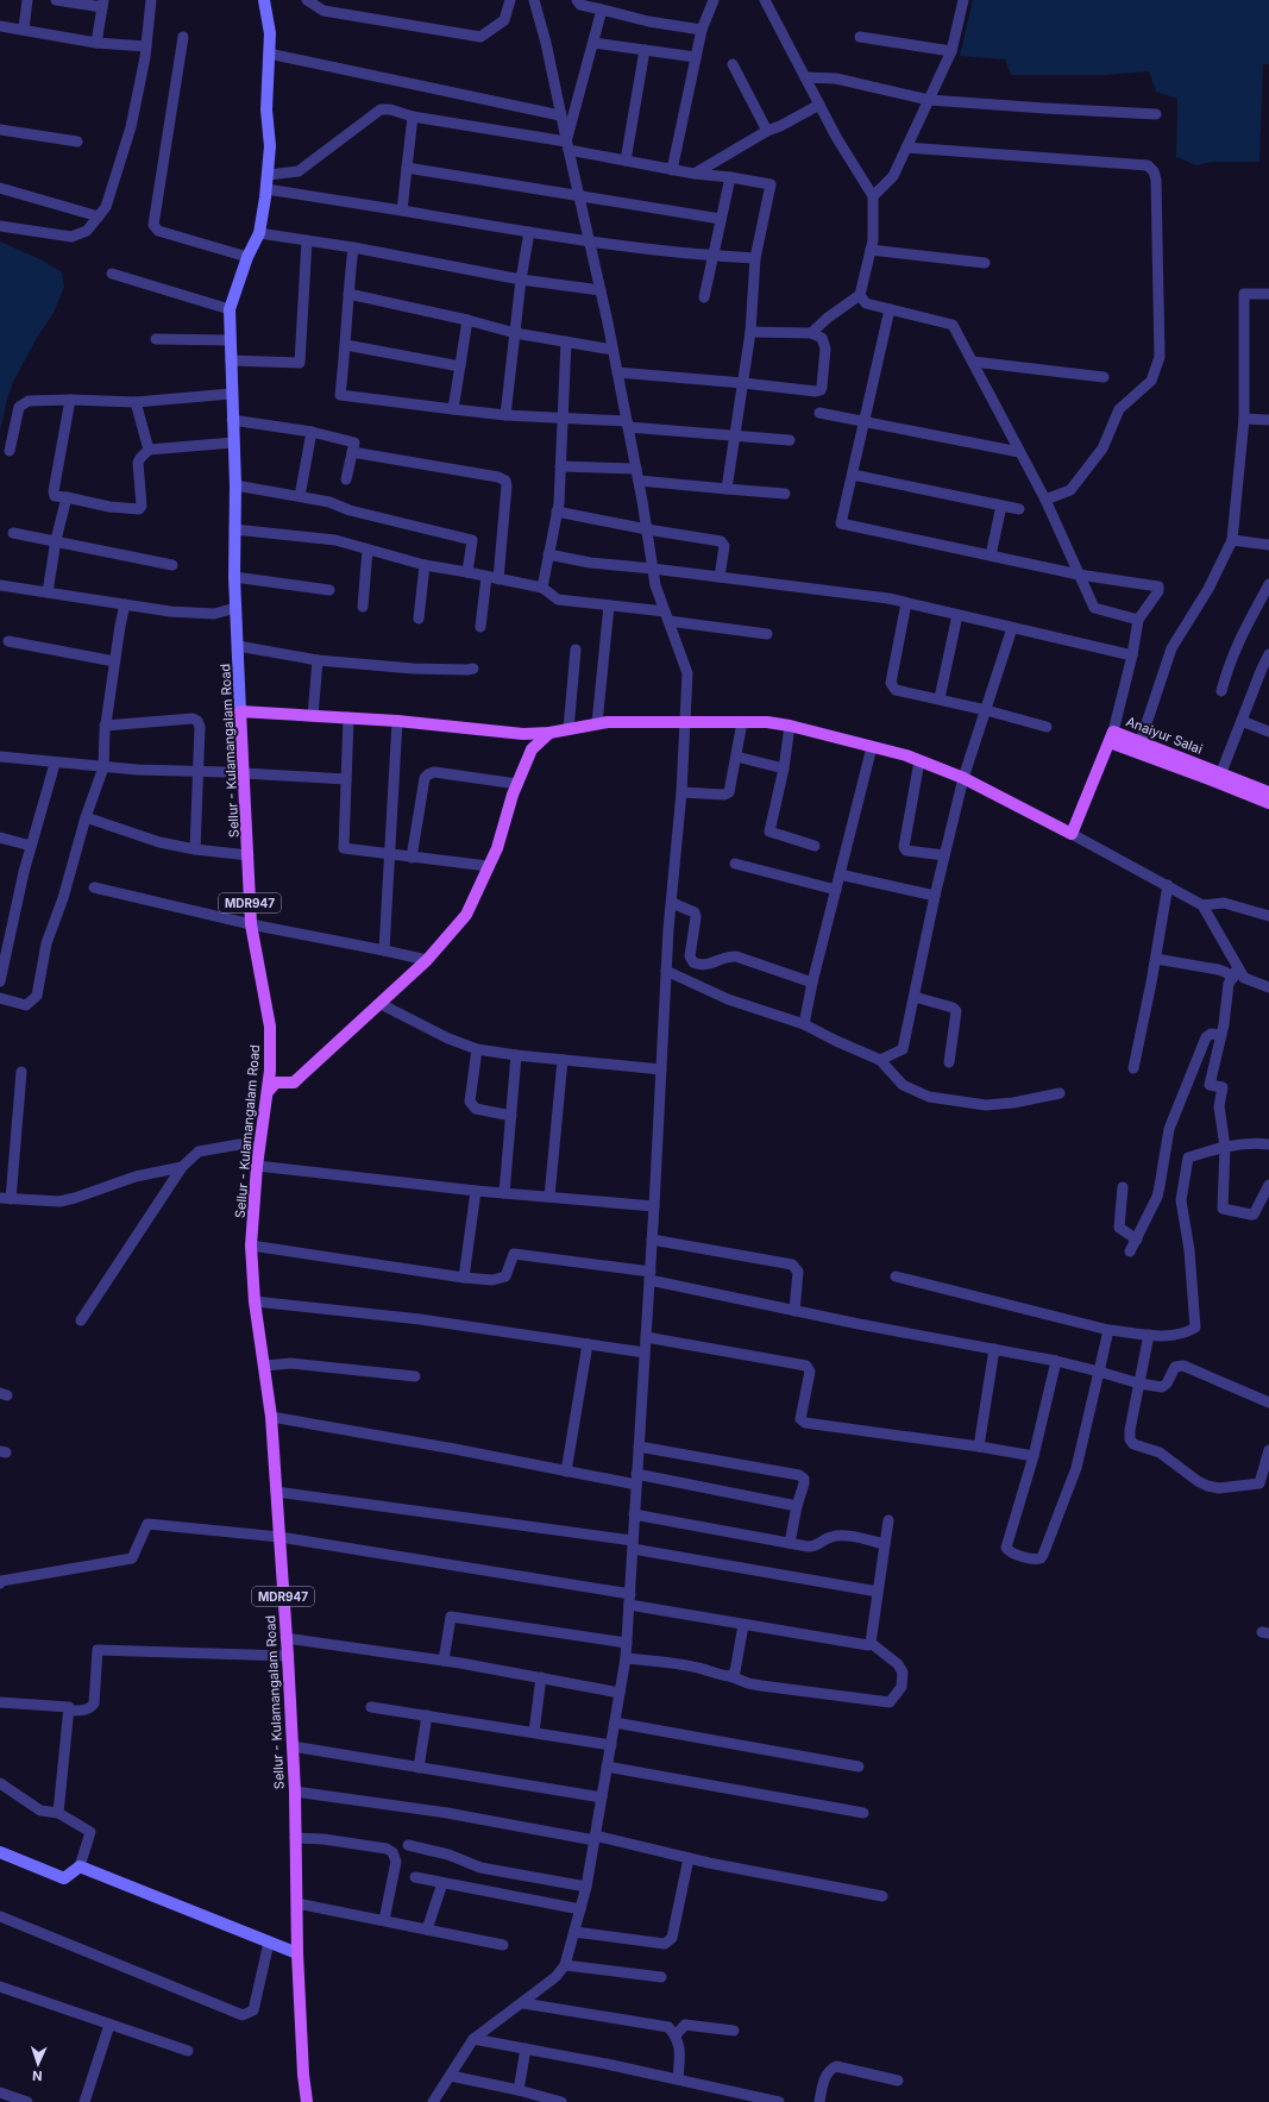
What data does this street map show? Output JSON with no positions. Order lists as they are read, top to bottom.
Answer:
{
  "streets": {
    "main road": ["Anaiyur Salai", "Sellur - Kulamangalam Road", "MDR947"]
  },
  "north": "bottom"
}
